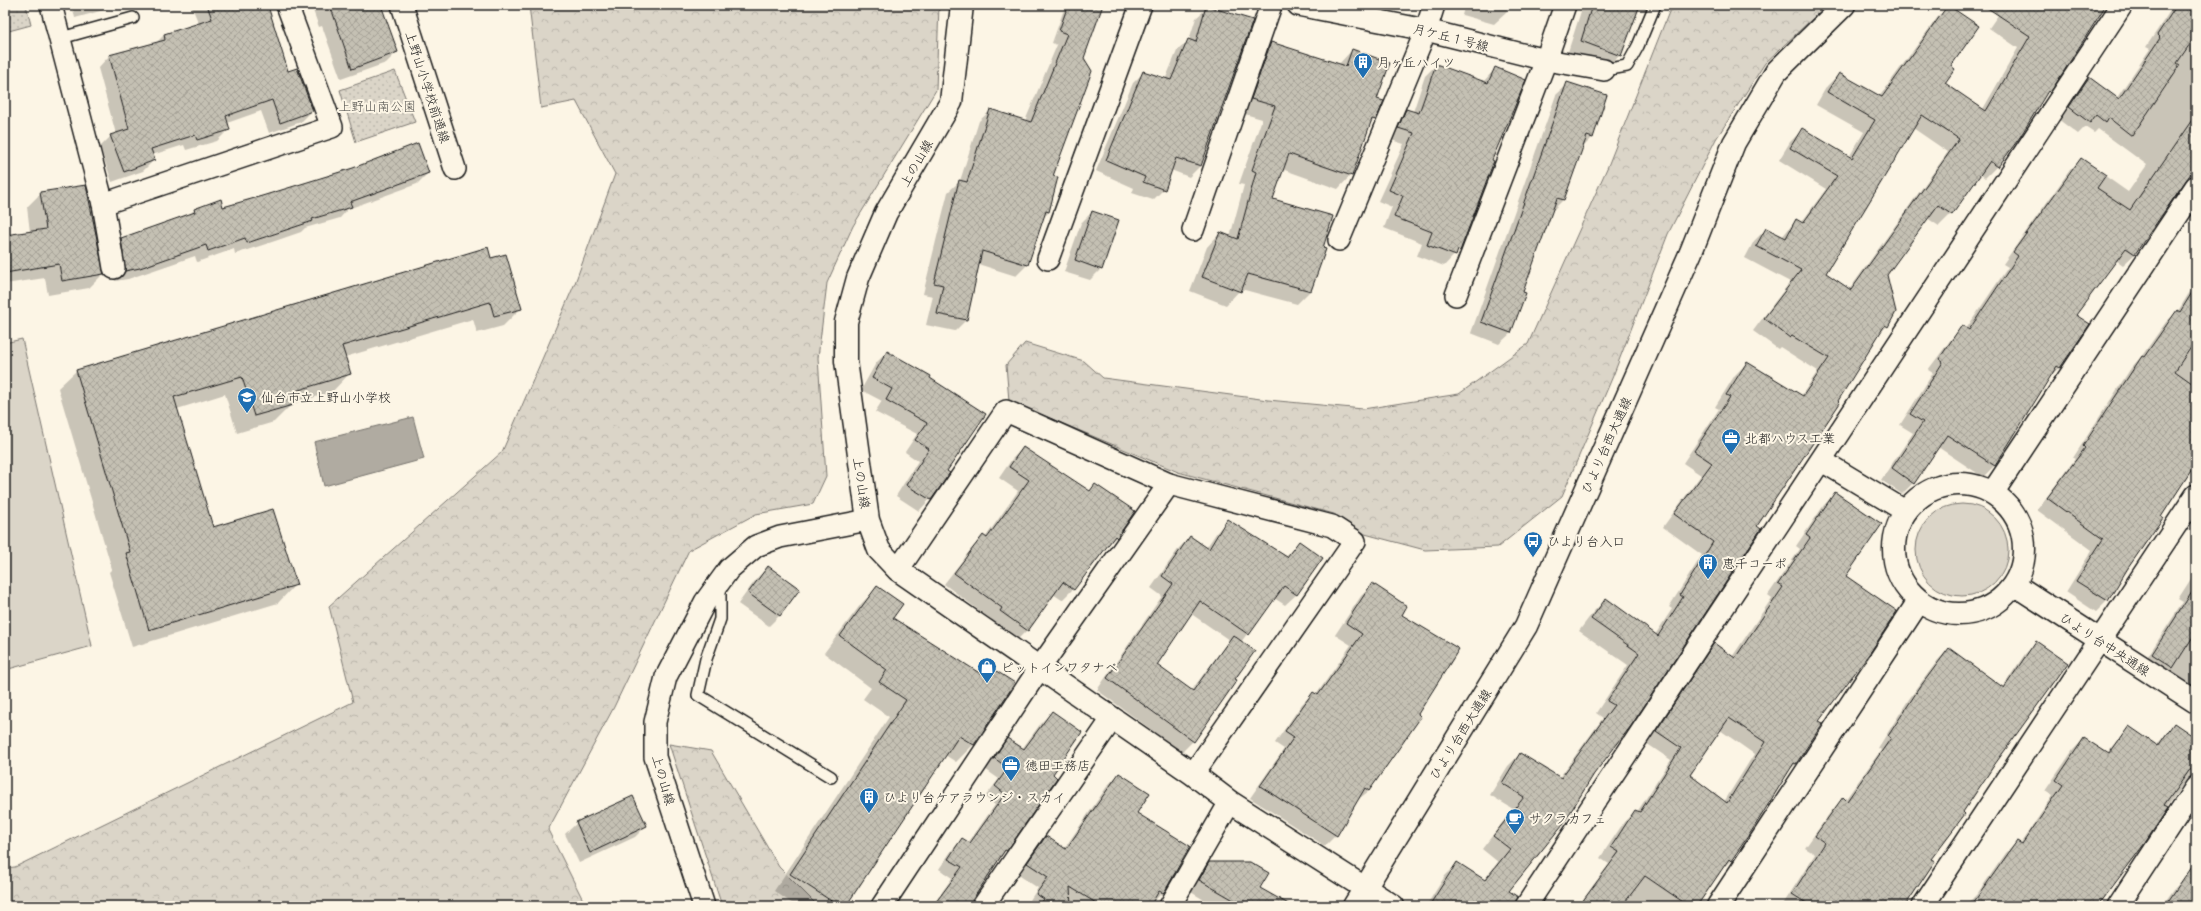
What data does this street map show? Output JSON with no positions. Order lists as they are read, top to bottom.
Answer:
{
  "streets": {
    "street": [
      "月ケ丘１号線",
      "上野山小学校前通線",
      "上の山線",
      "ひより台西大通線",
      "ひより台中央通線"
    ]
  },
  "parks": ["上野山南公園"],
  "places": {
    "building": ["月ヶ丘ハイツ", "恵千コーポ", "ひより台ケアラウンジ・スカイ"],
    "school or university": ["仙台市立上野山小学校"],
    "office": ["北都ハウス工業", "徳田工務店"],
    "bus stop": ["ひより台入口"],
    "shop": ["ピットインワタナベ"],
    "cafe": ["サクラカフェ"]
  }
}
